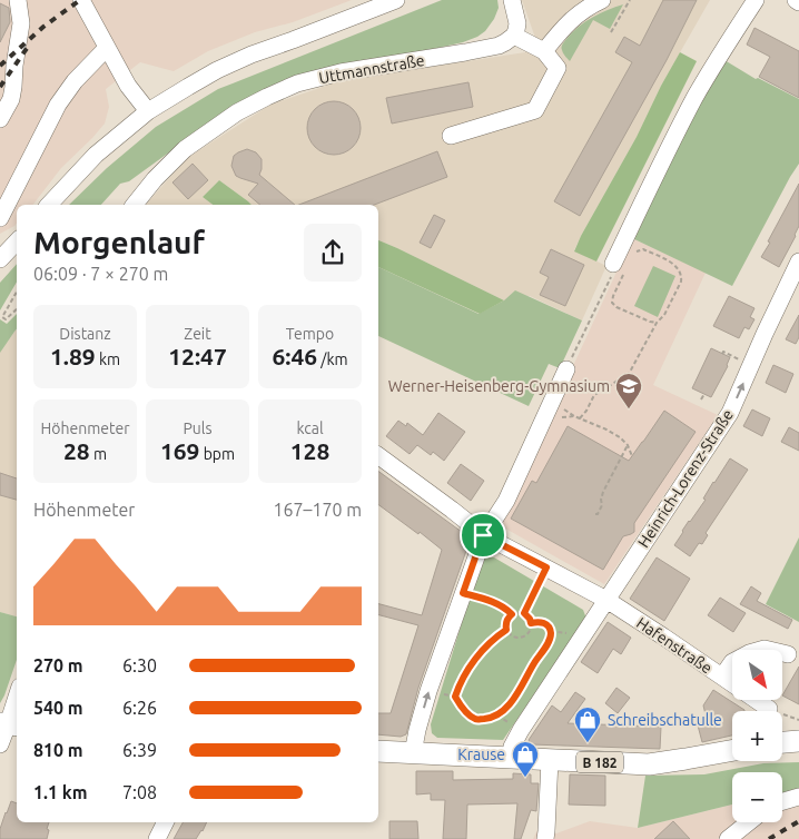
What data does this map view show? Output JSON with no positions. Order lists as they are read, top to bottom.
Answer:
{
  "streets": {
    "main road": ["B 182"],
    "street": ["Uttmannstraße", "Heinrich-Lorenz-Straße", "Hafenstraße"]
  },
  "crossings": [
    ["Heinrich-Lorenz-Straße", "Hafenstraße"],
    ["Heinrich-Lorenz-Straße", "B 182"]
  ],
  "one_way": ["Heinrich-Lorenz-Straße"],
  "places": {
    "school or university": ["Werner-Heisenberg-Gymnasium"],
    "shop": ["Schreibschatulle", "Krause"]
  },
  "north": "bottom right",
  "page": {
    "heading": ["Morgenlauf", "06:09 · 7 × 270 m"],
    "stats": [
      ["Distanz", "1.89 km"],
      ["Zeit", "12:47"],
      ["Tempo", "6:46 /km"],
      ["Höhenmeter", "28 m"],
      ["Puls", "169 bpm"],
      ["kcal", "128"]
    ],
    "chart": ["Höhenmeter", "167–170 m"],
    "list": [
      {
        "name": "270 m",
        "note": "6:30"
      },
      {
        "name": "540 m",
        "note": "6:26"
      },
      {
        "name": "810 m",
        "note": "6:39"
      },
      {
        "name": "1.1 km",
        "note": "7:08"
      }
    ],
    "map_buttons": ["+", "−"]
  }
}
